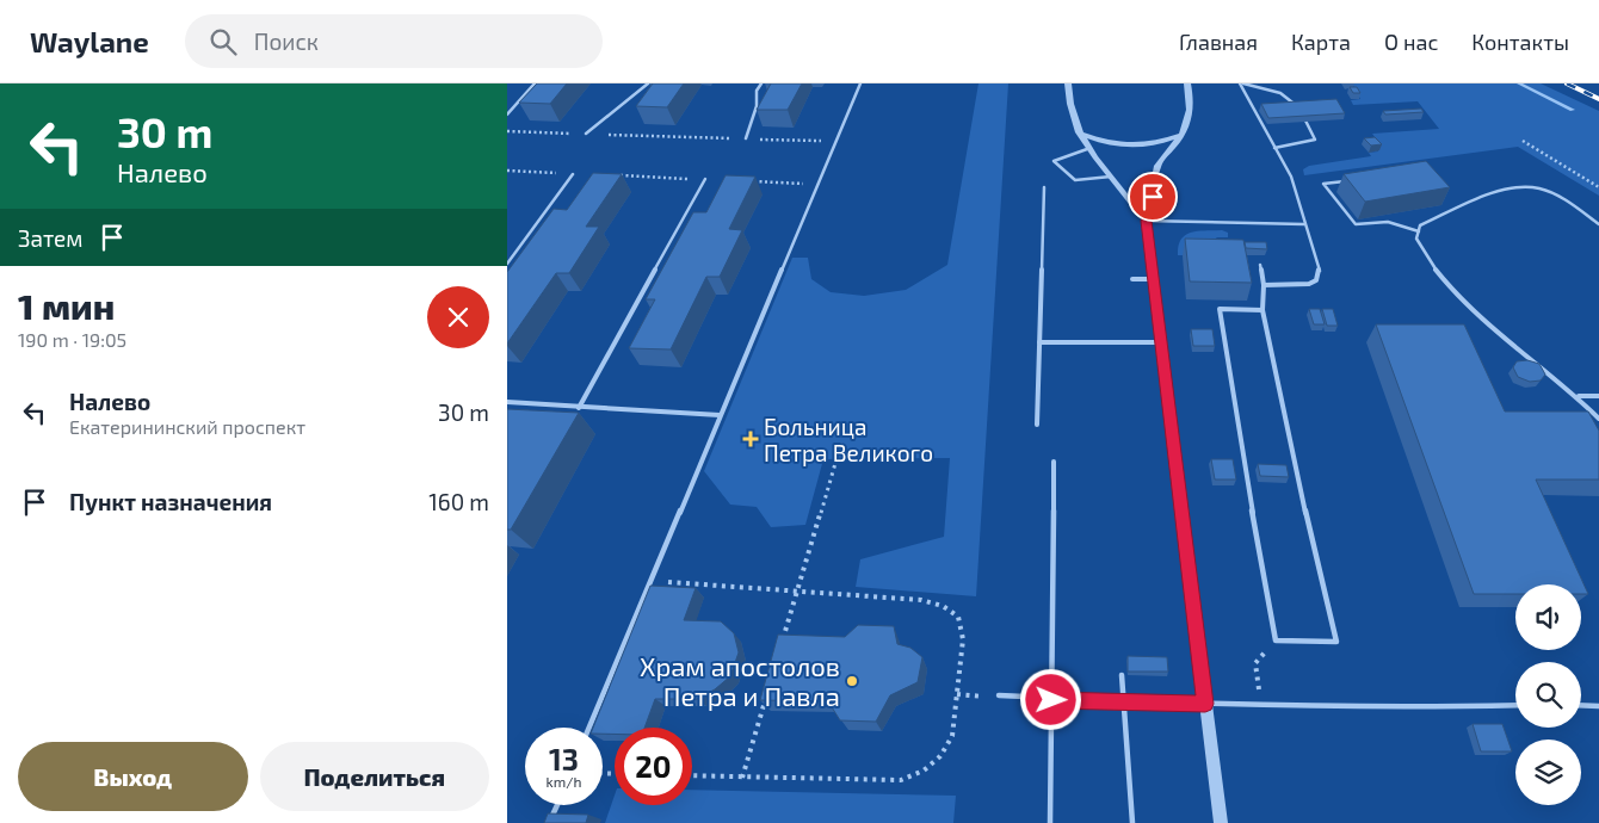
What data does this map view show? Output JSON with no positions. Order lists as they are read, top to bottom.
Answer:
{
  "places": {
    "health": ["Больница Петра Великого"],
    "other": ["Храм апостолов Петра и Павла"]
  },
  "page": {
    "header": "Waylane",
    "search": "Поиск",
    "nav": [
      "Главная",
      "Карта",
      "О нас",
      "Контакты"
    ],
    "turn": ["30 m", "Налево"],
    "then": "Затем",
    "heading": ["1 мин", "190 m · 19:05"],
    "list": [
      {
        "name": "Налево",
        "note": "Екатерининский проспект",
        "value": "30 m"
      },
      {
        "name": "Пункт назначения",
        "value": "160 m"
      }
    ],
    "speed": "13 km/h",
    "limit": "20",
    "buttons": ["Выход", "Поделиться"]
  }
}
